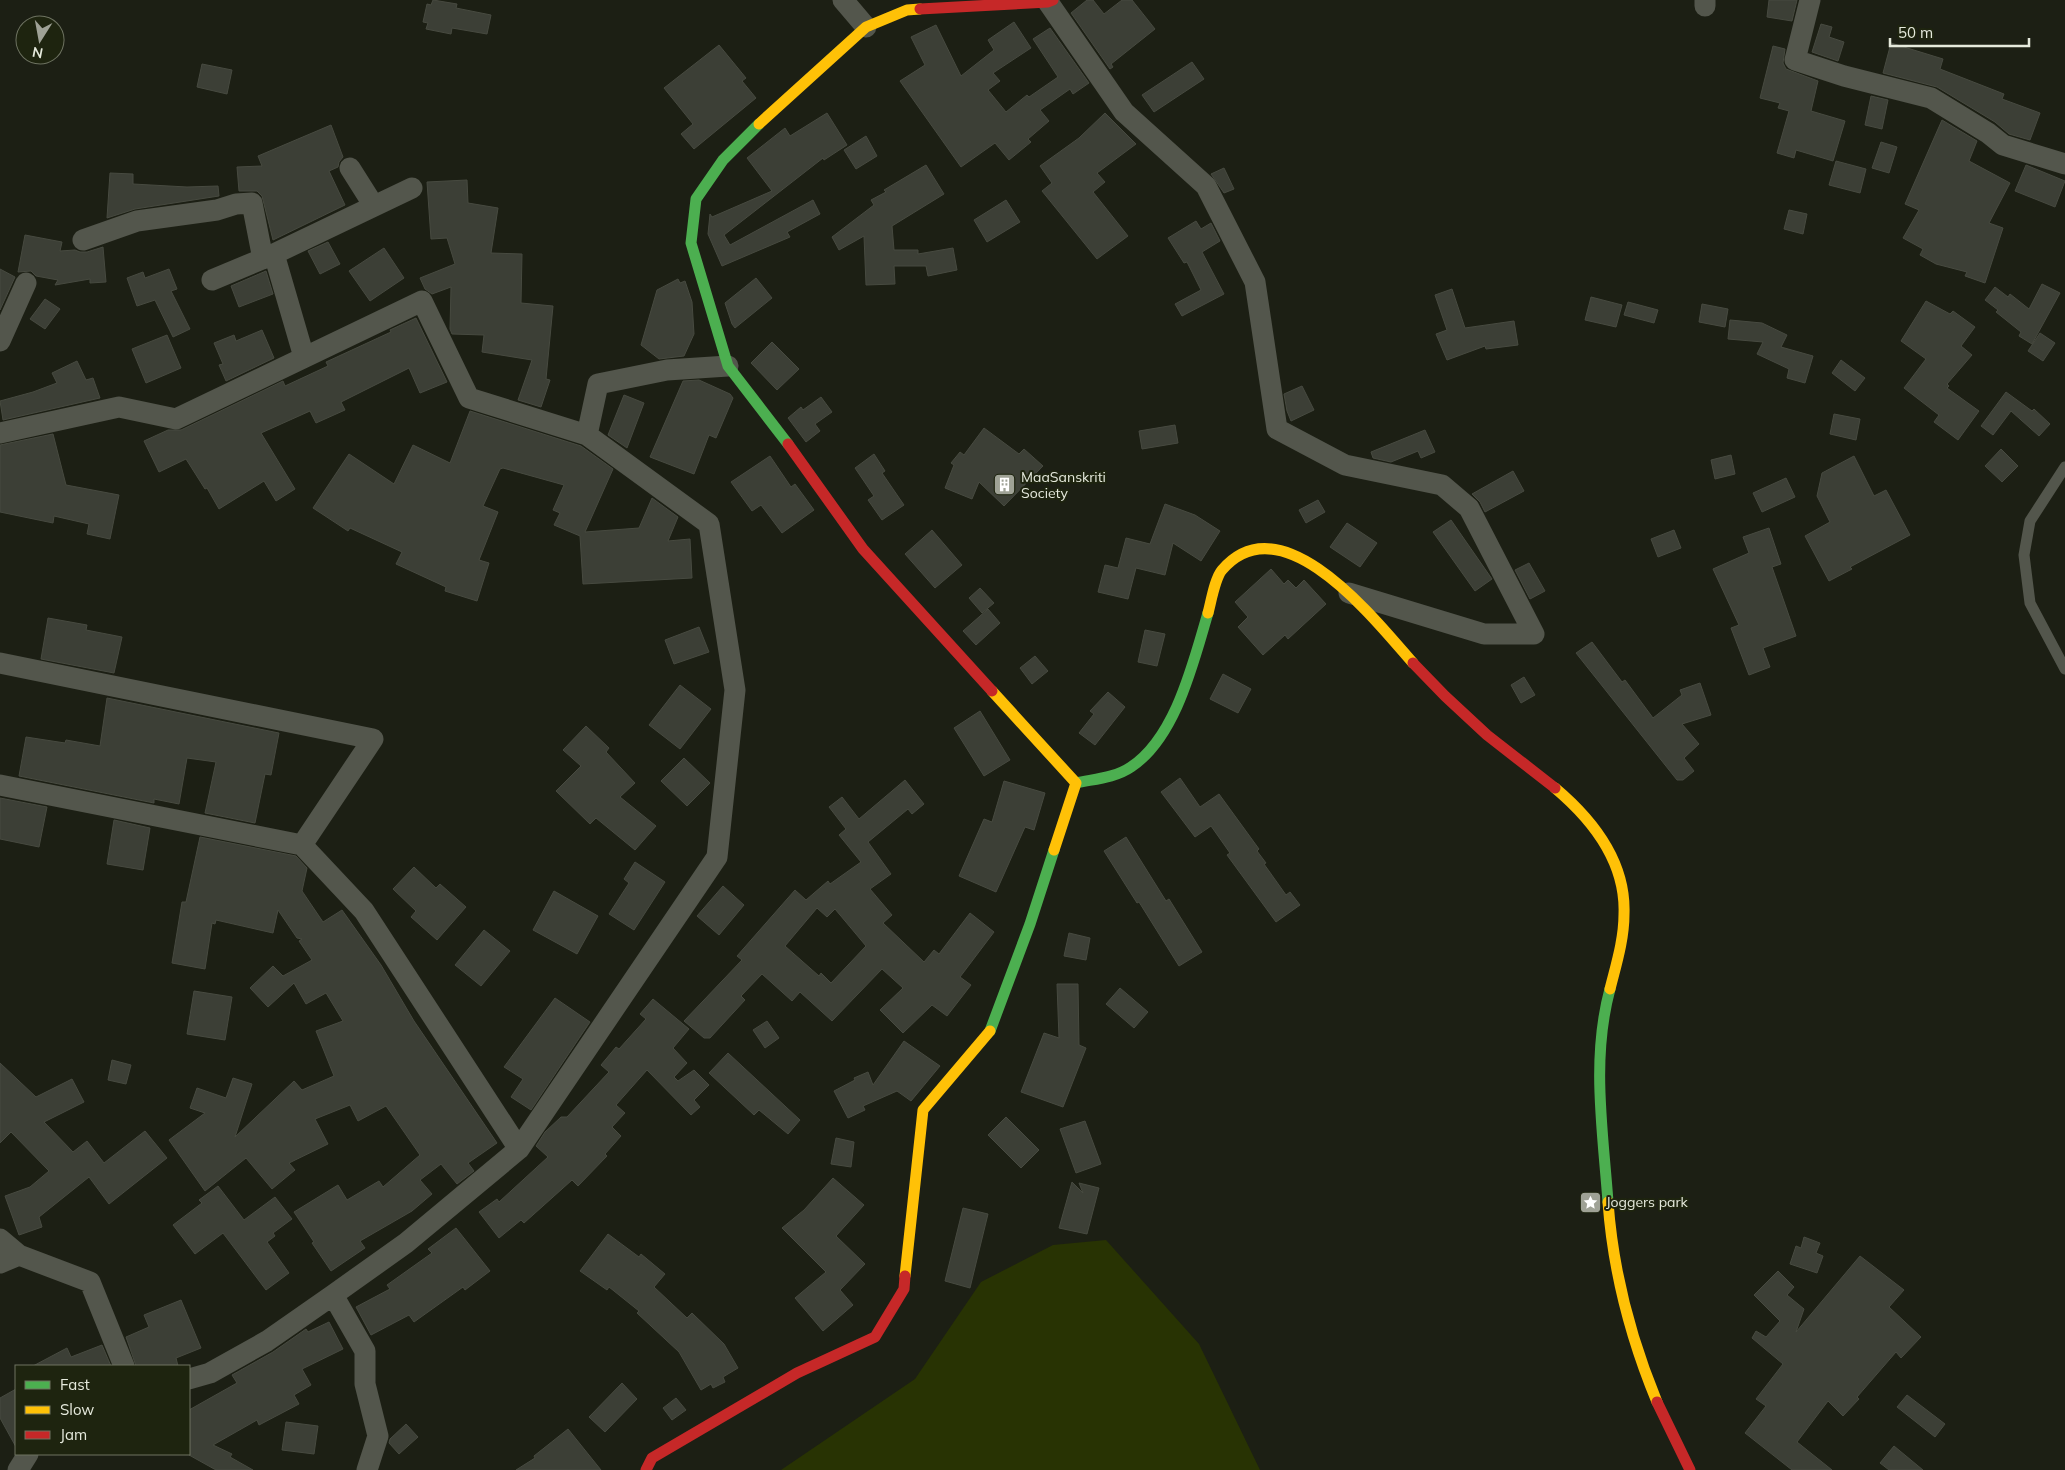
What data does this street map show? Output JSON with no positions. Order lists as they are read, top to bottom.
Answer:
{
  "places": {
    "building": ["MaaSanskriti Society"],
    "place": ["Joggers park"]
  },
  "legend": ["Fast", "Slow", "Jam"],
  "scale_bar": "50 m",
  "north": "bottom"
}
